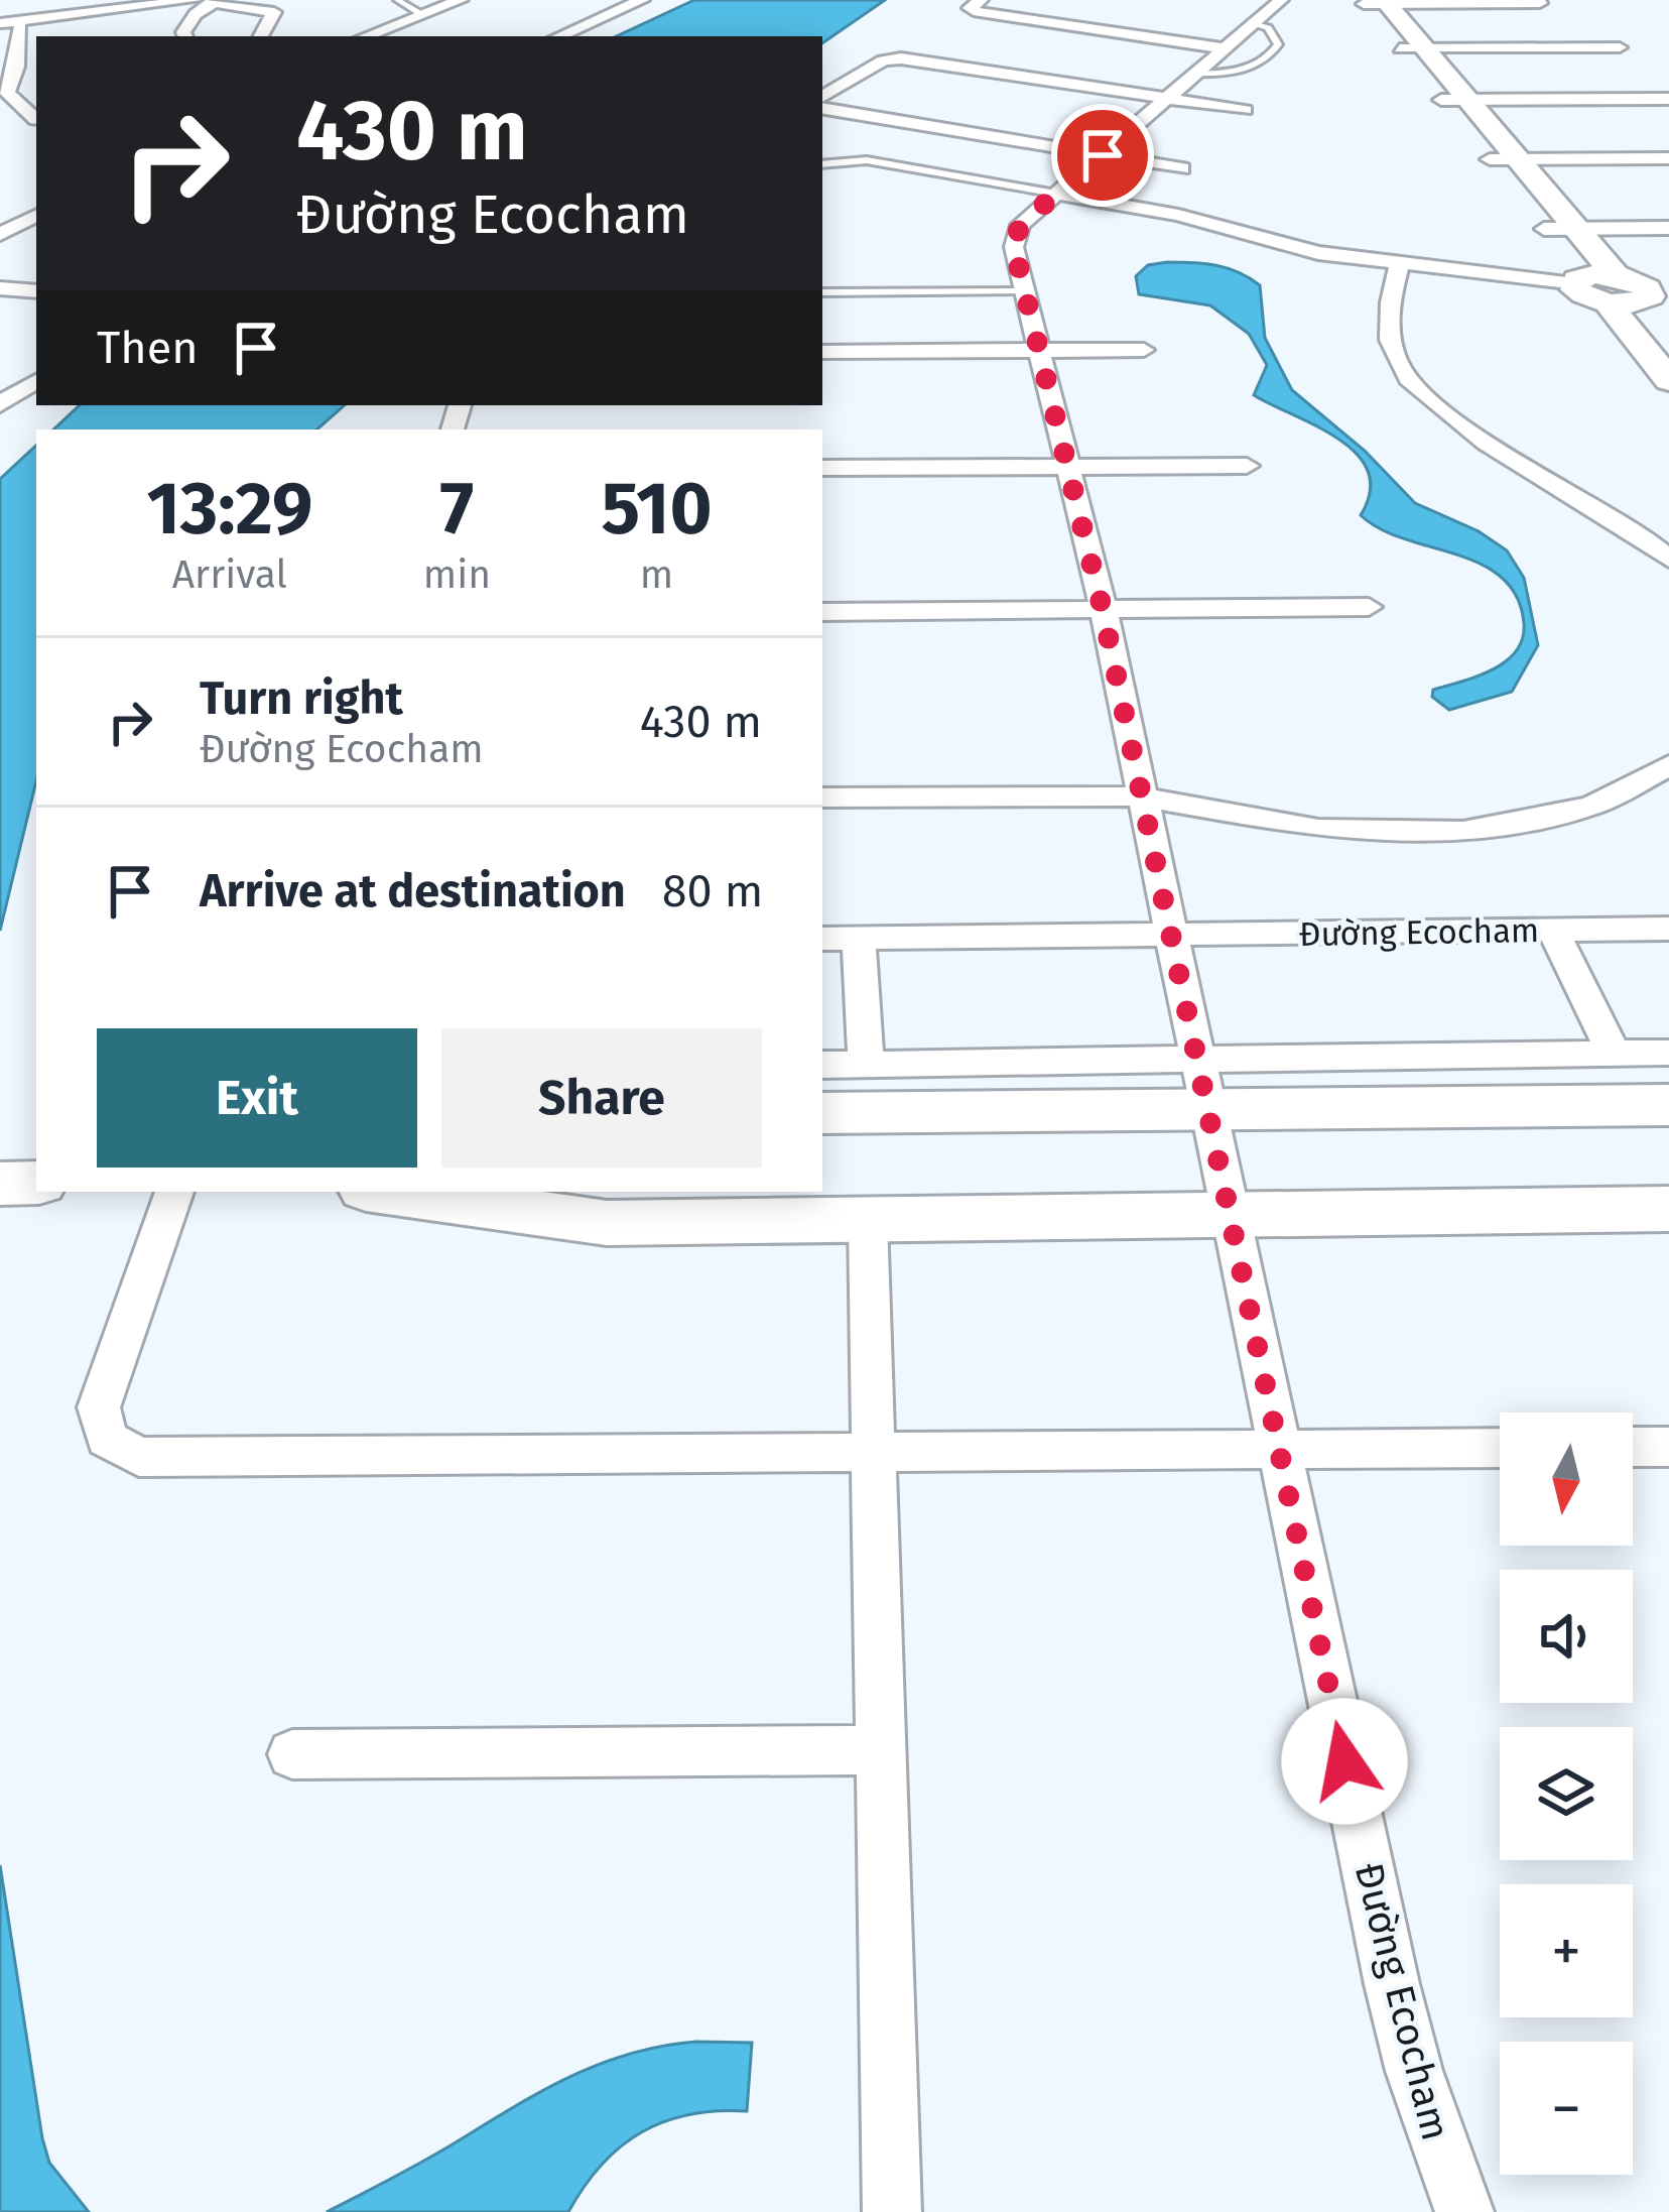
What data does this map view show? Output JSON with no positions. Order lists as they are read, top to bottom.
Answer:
{
  "streets": {
    "street": ["Đường Ecocham"]
  },
  "north": "bottom",
  "page": {
    "turn": ["430 m", "Đường Ecocham"],
    "then": "Then",
    "eta": [
      "13:29",
      "Arrival",
      "7",
      "min",
      "510",
      "m"
    ],
    "list": [
      {
        "name": "Turn right",
        "note": "Đường Ecocham",
        "value": "430 m"
      },
      {
        "name": "Arrive at destination",
        "value": "80 m"
      }
    ],
    "buttons": ["Exit", "Share"],
    "map_buttons": ["+", "−"]
  }
}
